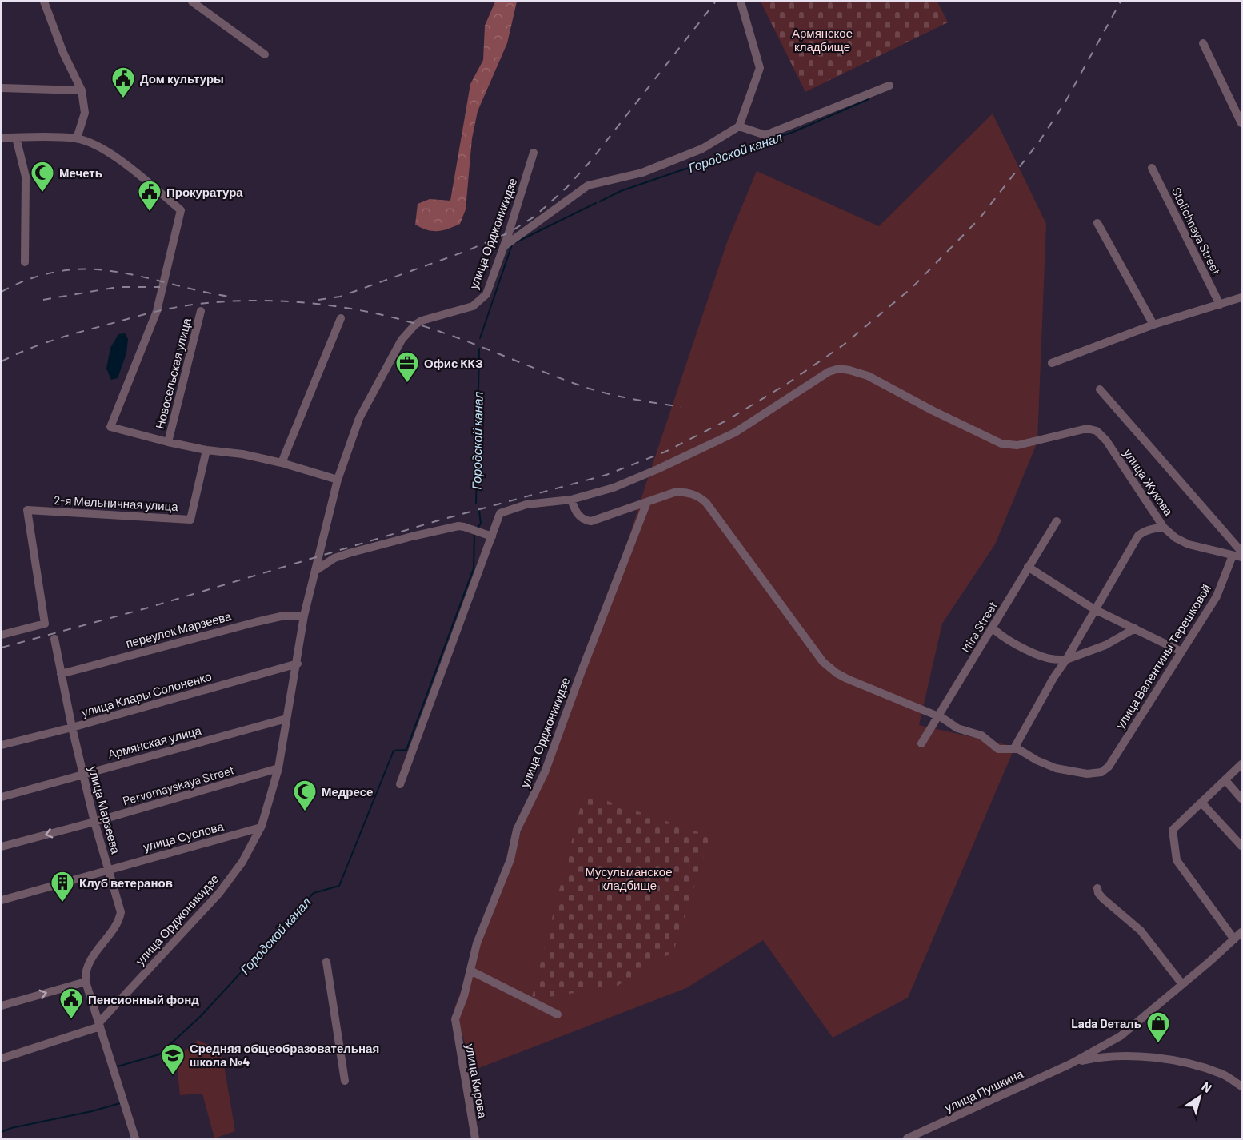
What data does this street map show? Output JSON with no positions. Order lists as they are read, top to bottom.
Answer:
{
  "streets": {
    "street": [
      "Stolichnaya Street",
      "улица Орджоникидзе",
      "Новосельская улица",
      "улица Жукова",
      "2-я Мельничная улица",
      "Mira Street",
      "переулок Марзеева",
      "улица Валентины Терешковой",
      "улица Клары Солоненко",
      "Армянская улица",
      "Pervomayskaya Street",
      "улица Марзеева",
      "улица Суслова",
      "улица Кирова",
      "улица Пушкина"
    ]
  },
  "crossings": [
    ["улица Орджоникидзе", "Новосельская улица"],
    ["улица Орджоникидзе", "переулок Марзеева"],
    ["улица Орджоникидзе", "улица Клары Солоненко"],
    ["улица Орджоникидзе", "Армянская улица"],
    ["улица Орджоникидзе", "Pervomayskaya Street"],
    ["улица Орджоникидзе", "улица Суслова"],
    ["улица Орджоникидзе", "улица Кирова"],
    ["Новосельская улица", "2-я Мельничная улица"],
    ["улица Жукова", "улица Валентины Терешковой"],
    ["переулок Марзеева", "улица Марзеева"],
    ["улица Клары Солоненко", "улица Марзеева"],
    ["Армянская улица", "улица Марзеева"],
    ["Pervomayskaya Street", "улица Марзеева"],
    ["улица Марзеева", "улица Суслова"]
  ],
  "water": ["Городской канал"],
  "parks": ["Армянское кладбище", "Мусульманское кладбище"],
  "places": {
    "public building": ["Дом культуры", "Прокуратура", "Пенсионный фонд"],
    "mosque": ["Мечеть", "Медресе"],
    "office": ["Офис ККЗ"],
    "building": ["Клуб ветеранов"],
    "shop": ["Lada Dеталь"],
    "school or university": ["Средняя общеобразовательная школа №4"]
  },
  "north": "top right"
}
